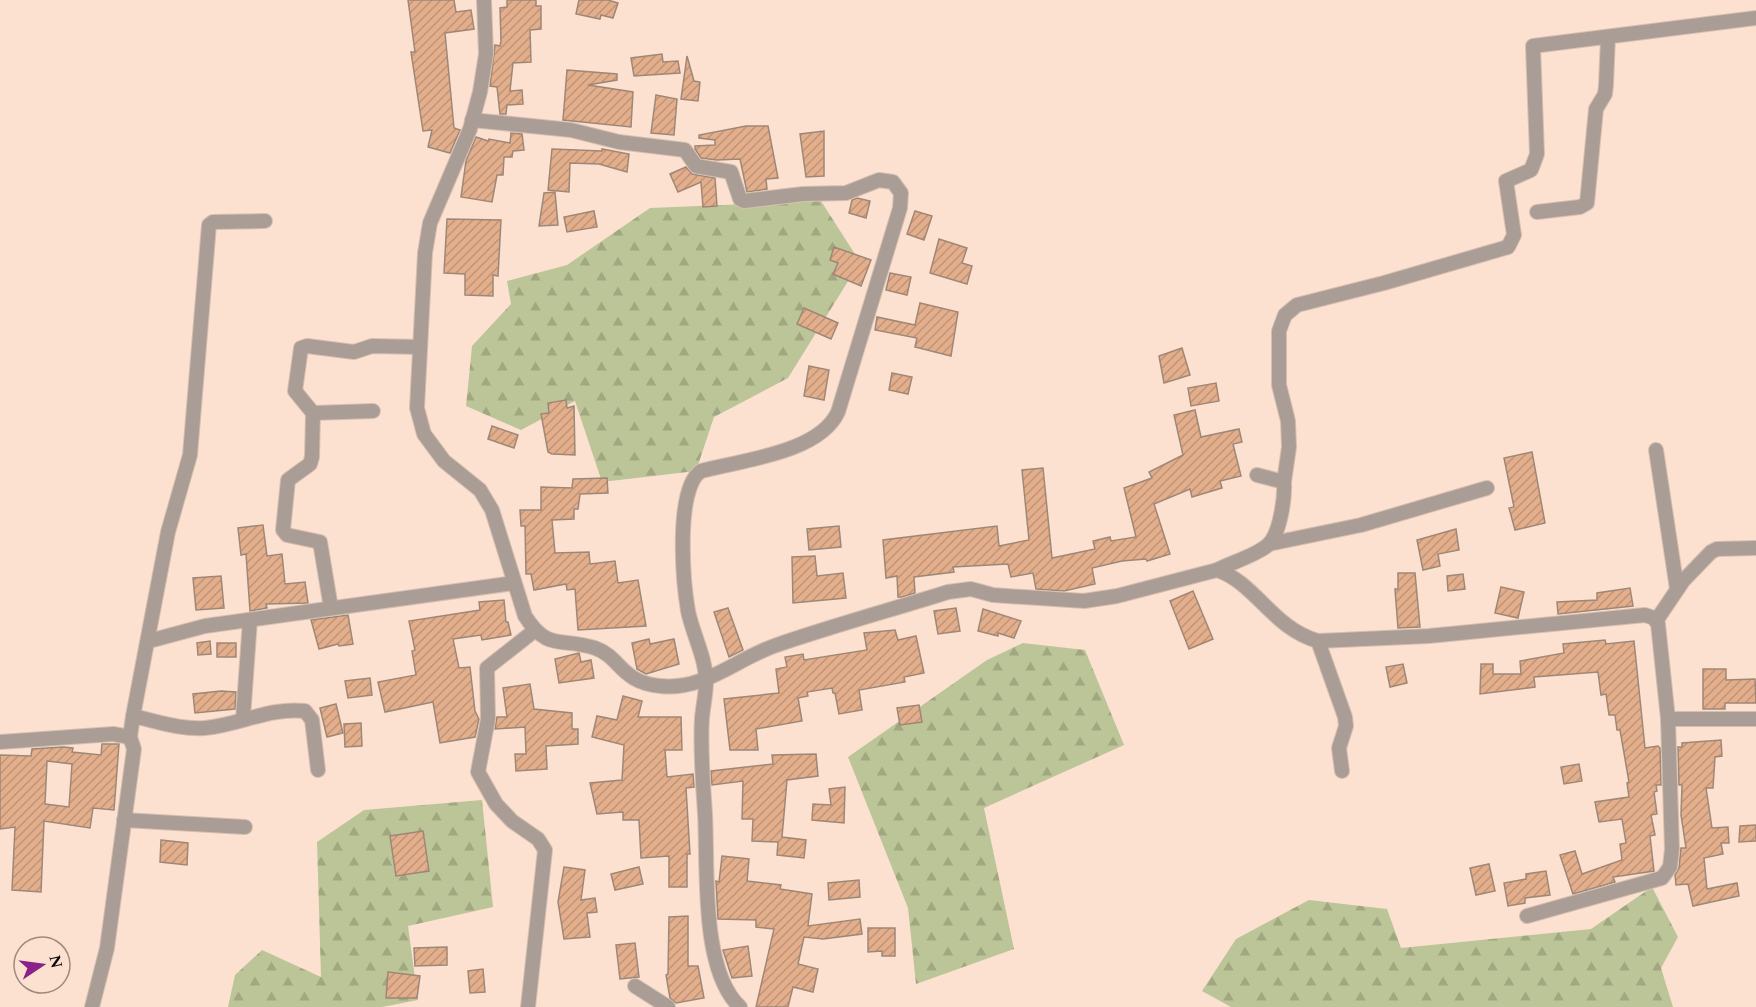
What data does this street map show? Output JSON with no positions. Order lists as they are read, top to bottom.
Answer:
{
  "north": "right"
}
